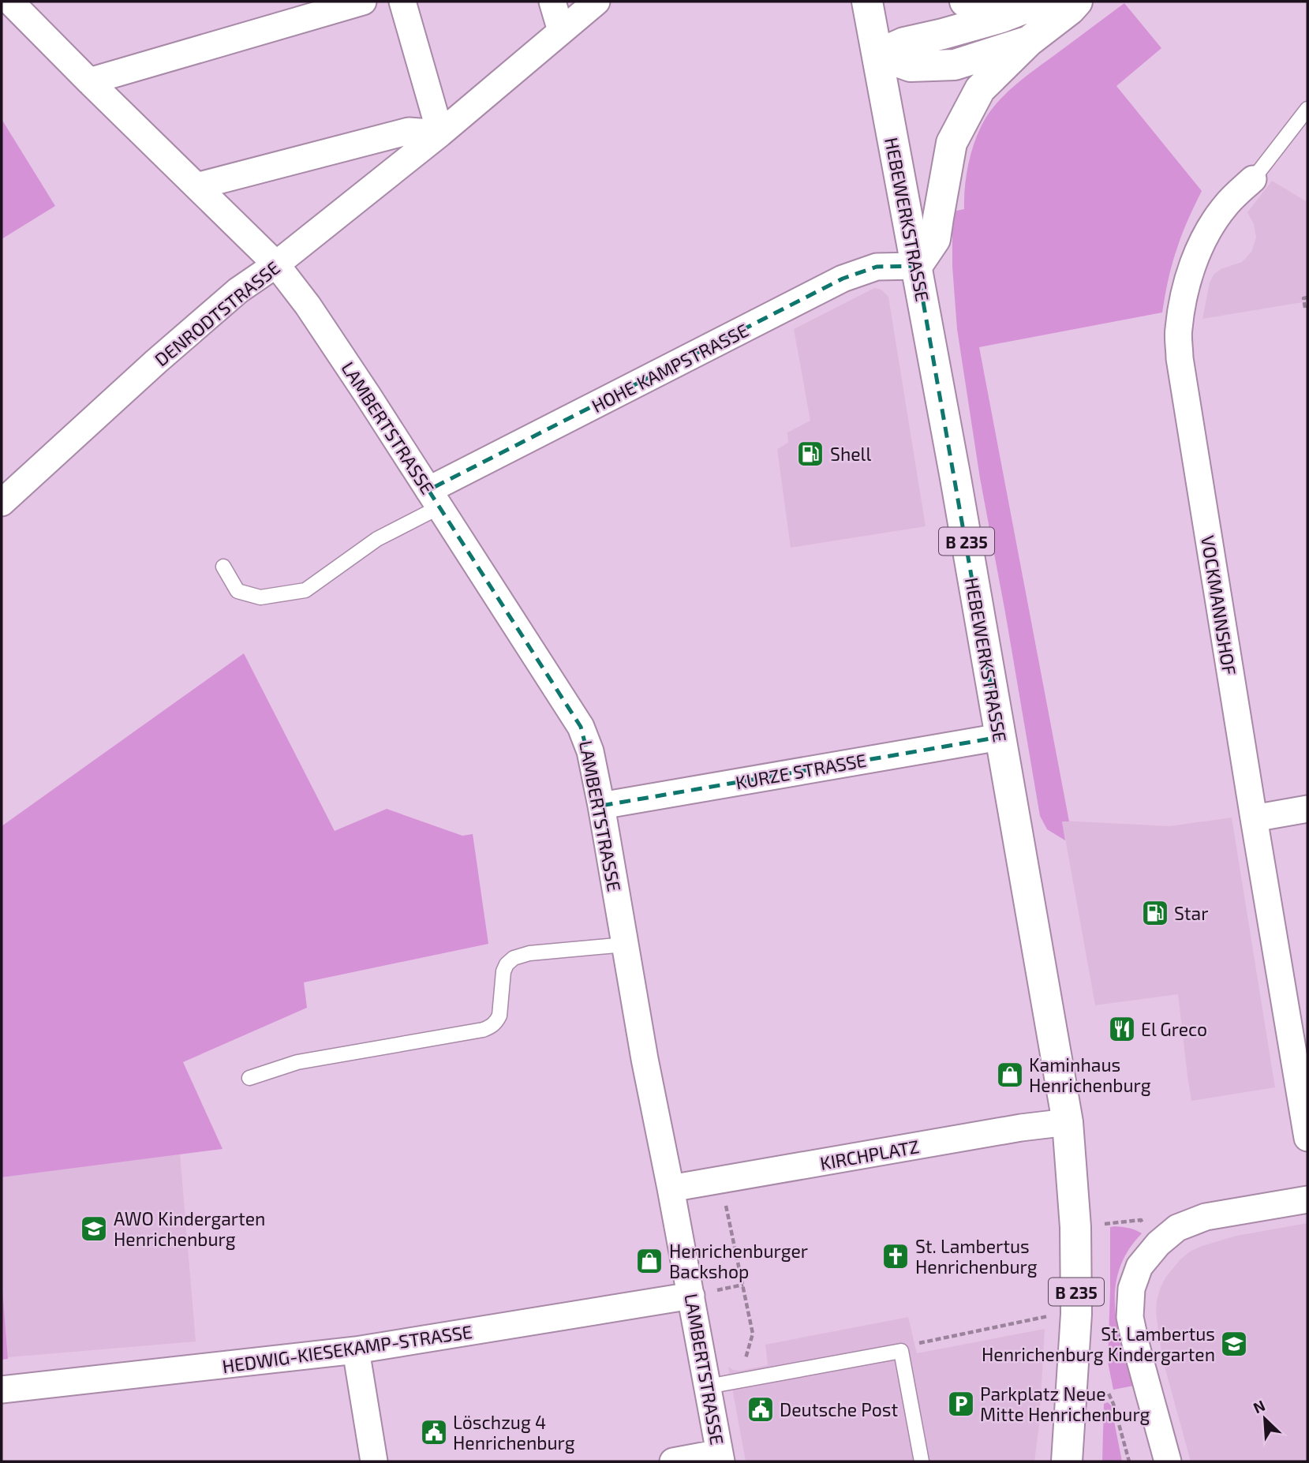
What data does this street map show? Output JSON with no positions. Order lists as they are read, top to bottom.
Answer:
{
  "streets": {
    "main road": ["HEBEWERKSTRASSE", "B 235"],
    "street": [
      "DENRODTSTRASSE",
      "HOHE KAMPSTRASSE",
      "LAMBERTSTRASSE",
      "VOCKMANNSHOF",
      "KURZE STRASSE",
      "KIRCHPLATZ",
      "HEDWIG-KIESEKAMP-STRASSE"
    ]
  },
  "crossings": [
    ["HEBEWERKSTRASSE", "HOHE KAMPSTRASSE"],
    ["HEBEWERKSTRASSE", "B 235"],
    ["HEBEWERKSTRASSE", "KURZE STRASSE"],
    ["HEBEWERKSTRASSE", "KIRCHPLATZ"],
    ["DENRODTSTRASSE", "LAMBERTSTRASSE"],
    ["HOHE KAMPSTRASSE", "LAMBERTSTRASSE"],
    ["LAMBERTSTRASSE", "KURZE STRASSE"],
    ["LAMBERTSTRASSE", "KIRCHPLATZ"],
    ["LAMBERTSTRASSE", "HEDWIG-KIESEKAMP-STRASSE"],
    ["B 235", "KIRCHPLATZ"]
  ],
  "places": {
    "fuel station": ["Shell", "Star"],
    "restaurant": ["El Greco"],
    "shop": ["Kaminhaus Henrichenburg", "Henrichenburger Backshop"],
    "school or university": ["AWO Kindergarten Henrichenburg", "St. Lambertus Henrichenburg Kindergarten"],
    "church": ["St. Lambertus Henrichenburg"],
    "parking": ["Parkplatz Neue Mitte Henrichenburg"],
    "public building": ["Deutsche Post", "Löschzug 4 Henrichenburg"]
  },
  "north": "top left"
}
